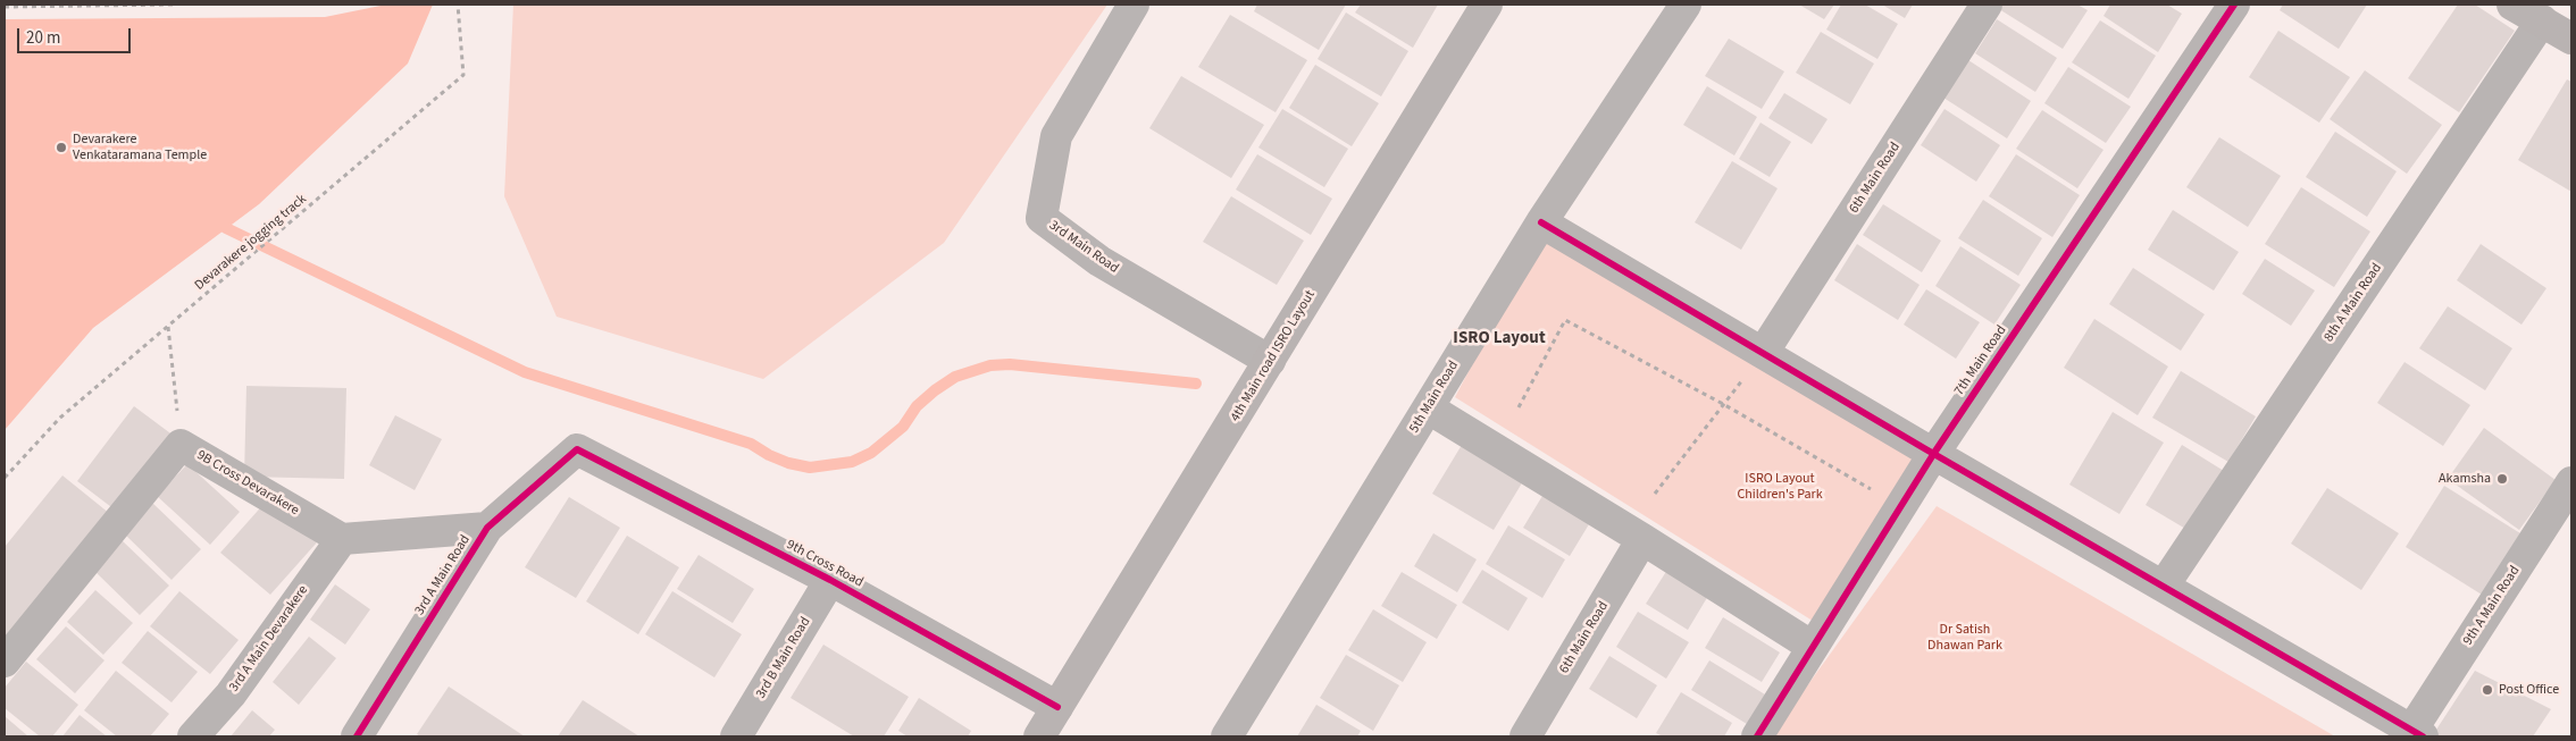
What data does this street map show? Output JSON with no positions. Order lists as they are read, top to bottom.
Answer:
{
  "streets": {
    "street": [
      "6th Main Road",
      "3rd Main Road",
      "8th A Main Road",
      "4th Main road ISRO Layout",
      "7th Main Road",
      "5th Main Road",
      "9B Cross Devarakere",
      "9th Cross Road",
      "3rd A Main Road",
      "9th A Main Road",
      "3rd A Main Devarakere",
      "3rd B Main Road"
    ],
    "path": ["Devarakere jogging track"]
  },
  "crossings": [
    ["3rd Main Road", "4th Main road ISRO Layout"],
    ["4th Main road ISRO Layout", "9th Cross Road"],
    ["9B Cross Devarakere", "3rd A Main Devarakere"],
    ["9th Cross Road", "3rd A Main Road"],
    ["9th Cross Road", "3rd B Main Road"]
  ],
  "districts": ["ISRO Layout"],
  "parks": ["ISRO Layout Children's Park", "Dr Satish Dhawan Park"],
  "places": ["Devarakere Venkataramana Temple", "Akamsha", "Post Office"],
  "scale_bar": "20 m"
}
